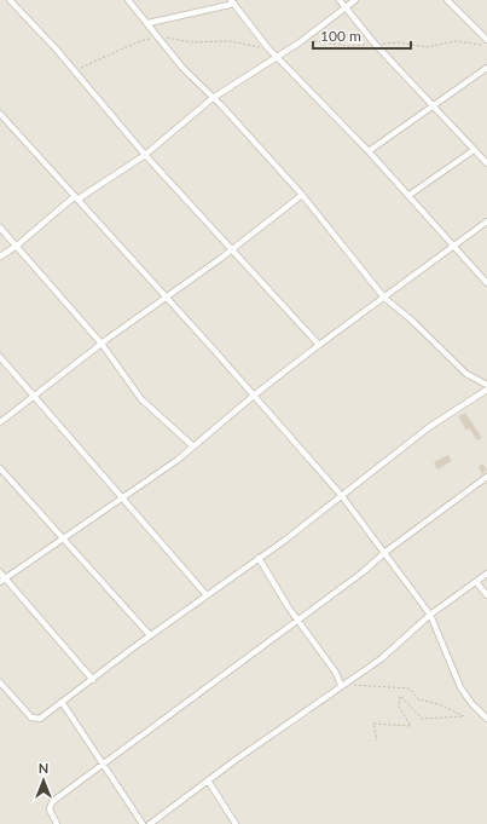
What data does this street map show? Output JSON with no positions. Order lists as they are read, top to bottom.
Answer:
{
  "scale_bar": "100 m",
  "north": "top"
}
